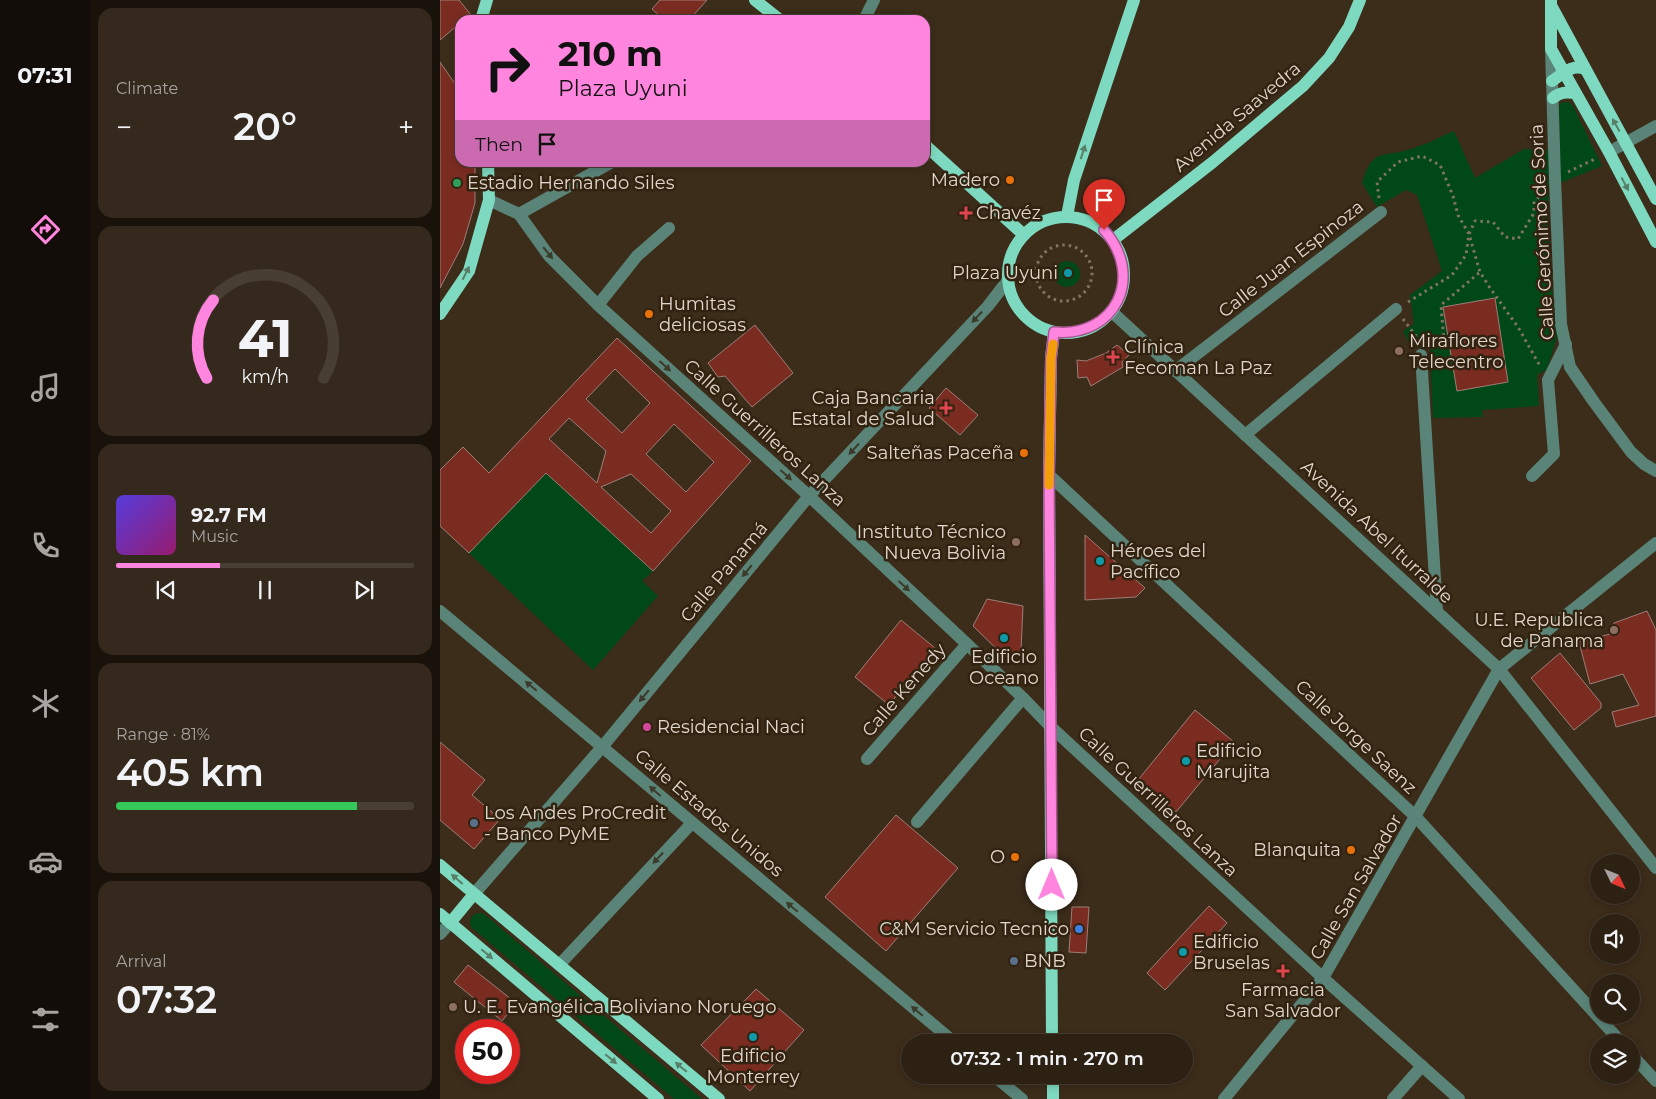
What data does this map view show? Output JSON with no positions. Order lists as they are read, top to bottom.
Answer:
{
  "streets": {
    "main road": ["Avenida Saavedra"],
    "street": [
      "Calle Gerónimo de Soria",
      "Calle Juan Espinoza",
      "Calle Guerrilleros Lanza",
      "Avenida Abel Iturralde",
      "Calle Panamá",
      "Calle Kenedy",
      "Calle Jorge Saenz",
      "Calle Estados Unidos",
      "Calle San Salvador"
    ]
  },
  "crossings": [
    ["Calle Juan Espinoza", "Avenida Abel Iturralde"],
    ["Calle Guerrilleros Lanza", "Calle Panamá"],
    ["Calle Guerrilleros Lanza", "Calle Kenedy"],
    ["Calle Guerrilleros Lanza", "Calle San Salvador"],
    ["Avenida Abel Iturralde", "Calle San Salvador"],
    ["Calle Panamá", "Calle Estados Unidos"],
    ["Calle Jorge Saenz", "Calle San Salvador"]
  ],
  "one_way": ["Calle Guerrilleros Lanza", "Calle Panamá", "Calle Estados Unidos"],
  "places": {
    "other": [
      "Madero",
      "Estadio Hernando Siles",
      "Plaza Uyuni",
      "Humitas deliciosas",
      "Miraflores Telecentro",
      "Salteñas Paceña",
      "Instituto Técnico Nueva Bolivia",
      "Héroes del Pacífico",
      "U.E. Republica de Panama",
      "Edificio Oceano",
      "Residencial Naci",
      "Edificio Marujita",
      "Los Andes ProCredit - Banco PyME",
      "Blanquita",
      "O",
      "C&M Servicio Tecnico",
      "Edificio Bruselas",
      "BNB",
      "U. E. Evangélica Boliviano Noruego",
      "Edificio Monterrey"
    ],
    "health": [
      "Chavéz",
      "Clínica Fecoman La Paz",
      "Caja Bancaria Estatal de Salud",
      "Farmacia San Salvador"
    ]
  },
  "north": "bottom right",
  "page": {
    "tabs": "07:31",
    "tile": [
      "Climate",
      ["Range · 81%", "405 km"],
      ["Arrival", "07:32"]
    ],
    "turn": ["210 m", "Plaza Uyuni"],
    "heat": ["−", "20°", "+"],
    "then": "Then",
    "song": ["92.7 FM", "Music"],
    "limit": "50",
    "trip": "07:32 · 1 min · 270 m",
    "gauge": ["41", "km/h"]
  }
}
